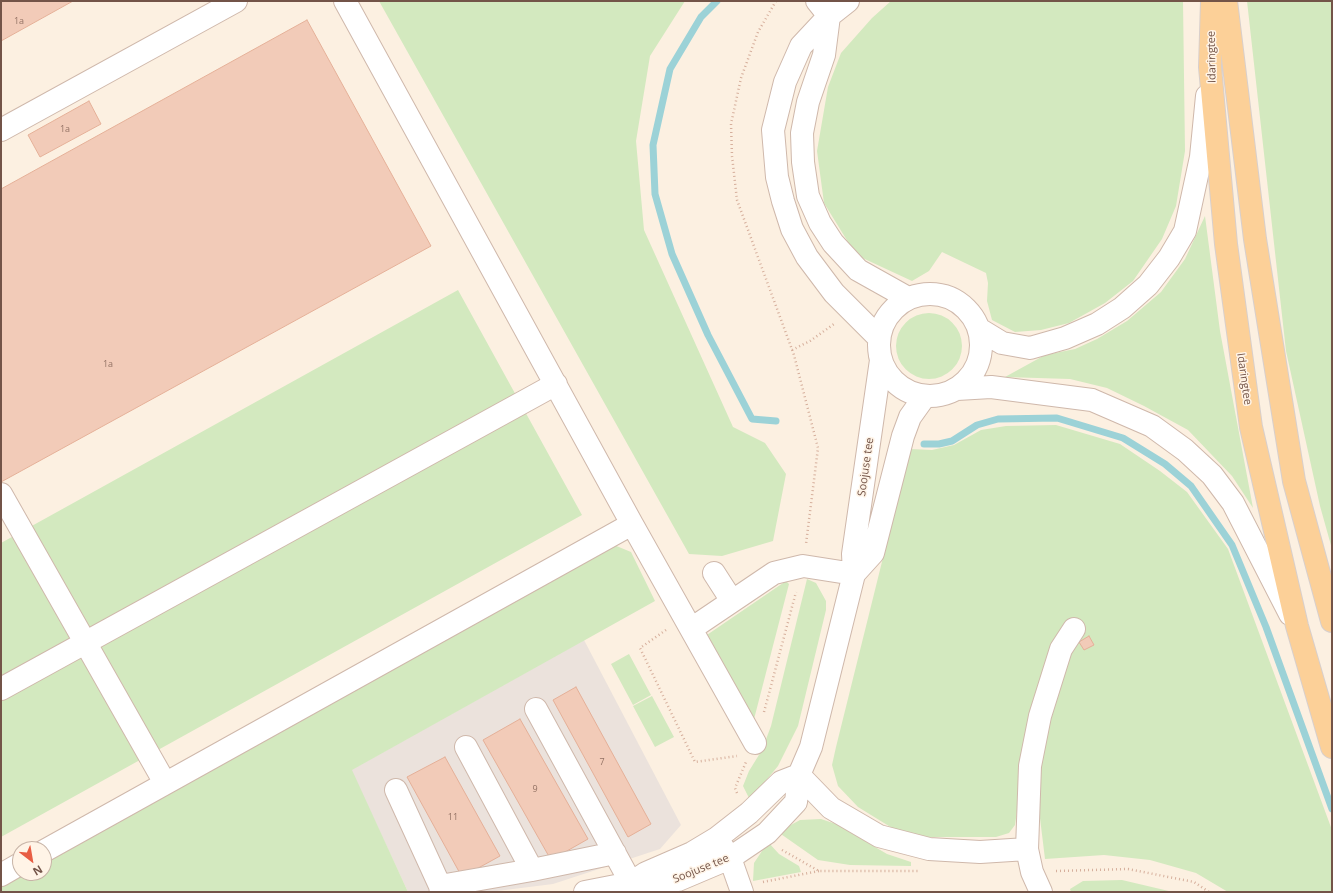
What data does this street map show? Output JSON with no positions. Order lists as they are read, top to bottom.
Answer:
{
  "streets": {
    "main road": ["Idaringtee"],
    "street": ["Soojuse tee"]
  },
  "house_numbers": [
    "1a",
    "1a",
    "1a",
    "7",
    "9",
    "11"
  ],
  "north": "bottom right"
}
